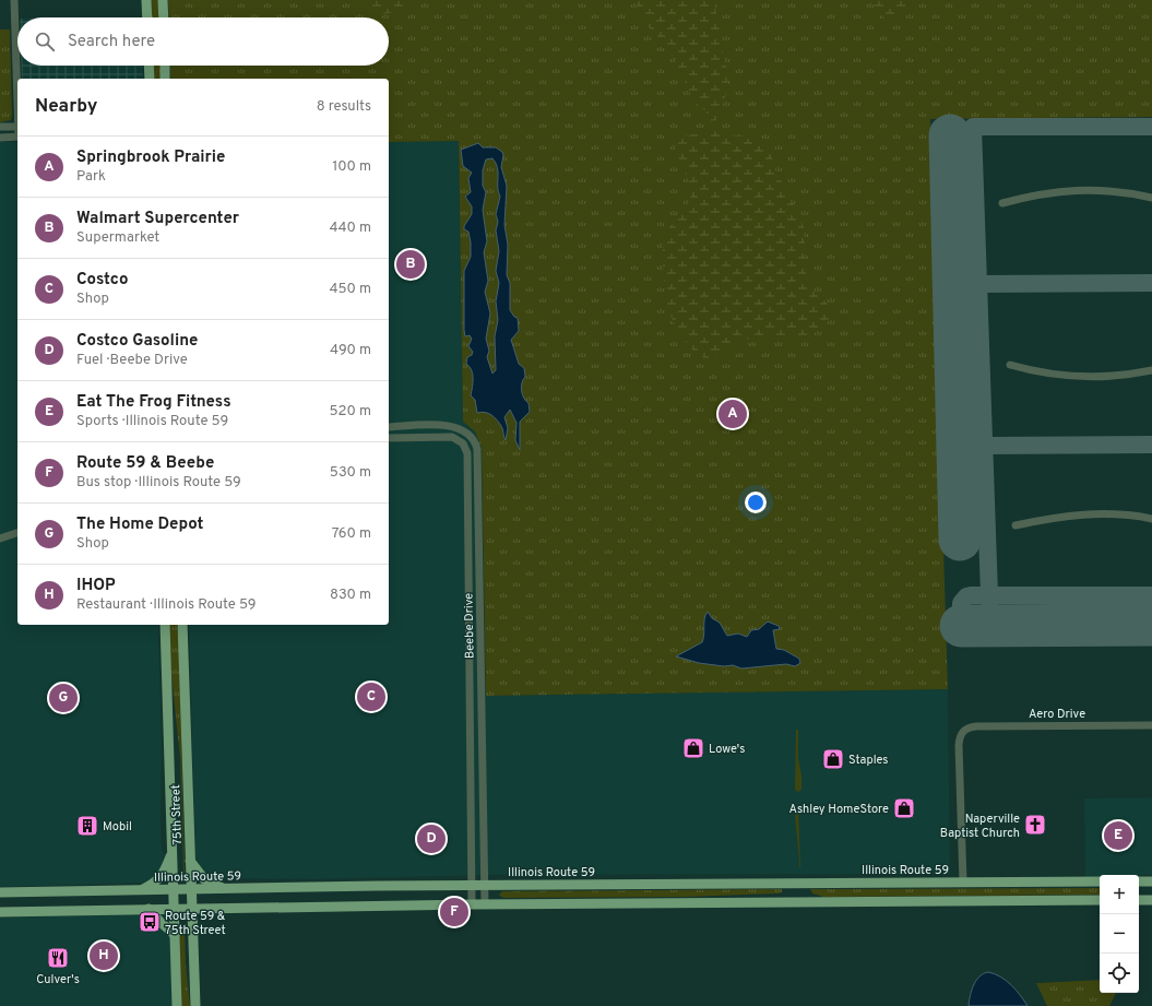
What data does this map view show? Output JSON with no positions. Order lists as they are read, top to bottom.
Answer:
{
  "streets": {
    "main road": ["75th Street", "Illinois Route 59"],
    "street": ["Beebe Drive", "Aero Drive"]
  },
  "crossings": [
    ["Beebe Drive", "Illinois Route 59"],
    ["Aero Drive", "Illinois Route 59"],
    ["75th Street", "Illinois Route 59"]
  ],
  "places": {
    "shop": ["Lowe's", "Staples", "Ashley HomeStore"],
    "church": ["Naperville Baptist Church"],
    "building": ["Mobil"],
    "bus stop": ["Route 59 & 75th Street"],
    "restaurant": ["Culver's"]
  },
  "page": {
    "search": "Search here",
    "heading": ["Nearby", "8 results"],
    "list": [
      {
        "mark": "A",
        "name": "Springbrook Prairie",
        "note": "Park",
        "value": "100 m"
      },
      {
        "mark": "B",
        "name": "Walmart Supercenter",
        "note": "Supermarket",
        "value": "440 m"
      },
      {
        "mark": "C",
        "name": "Costco",
        "note": "Shop",
        "value": "450 m"
      },
      {
        "mark": "D",
        "name": "Costco Gasoline",
        "note": "Fuel · Beebe Drive",
        "value": "490 m"
      },
      {
        "mark": "E",
        "name": "Eat The Frog Fitness",
        "note": "Sports · Illinois Route 59",
        "value": "520 m"
      },
      {
        "mark": "F",
        "name": "Route 59 & Beebe",
        "note": "Bus stop · Illinois Route 59",
        "value": "530 m"
      },
      {
        "mark": "G",
        "name": "The Home Depot",
        "note": "Shop",
        "value": "760 m"
      },
      {
        "mark": "H",
        "name": "IHOP",
        "note": "Restaurant · Illinois Route 59",
        "value": "830 m"
      }
    ],
    "pins": [
      "B",
      "A",
      "C",
      "G",
      "E",
      "D",
      "F",
      "H"
    ],
    "map_buttons": ["+", "−"]
  }
}
